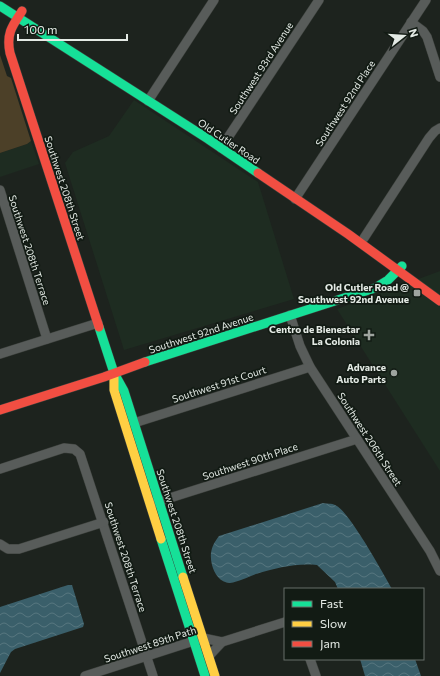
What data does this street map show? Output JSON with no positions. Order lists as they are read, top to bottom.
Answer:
{
  "streets": {
    "street": [
      "Southwest 93rd Avenue",
      "Southwest 92nd Place",
      "Old Cutler Road",
      "Southwest 208th Street",
      "Southwest 208th Terrace",
      "Southwest 92nd Avenue",
      "Southwest 91st Court",
      "Southwest 206th Street",
      "Southwest 90th Place",
      "Southwest 89th Path"
    ]
  },
  "crossings": [
    ["Southwest 93rd Avenue", "Old Cutler Road"],
    ["Southwest 92nd Place", "Old Cutler Road"],
    ["Old Cutler Road", "Southwest 208th Street"],
    ["Old Cutler Road", "Southwest 92nd Avenue"],
    ["Southwest 208th Street", "Southwest 92nd Avenue"],
    ["Southwest 208th Street", "Southwest 91st Court"],
    ["Southwest 208th Street", "Southwest 90th Place"],
    ["Southwest 208th Street", "Southwest 89th Path"],
    ["Southwest 208th Terrace", "Southwest 89th Path"],
    ["Southwest 92nd Avenue", "Southwest 206th Street"],
    ["Southwest 91st Court", "Southwest 206th Street"],
    ["Southwest 206th Street", "Southwest 90th Place"]
  ],
  "places": {
    "transit": ["Old Cutler Road @ Southwest 92nd Avenue"],
    "health": ["Centro de Bienestar La Colonia"],
    "other": ["Advance Auto Parts"]
  },
  "legend": ["Fast", "Slow", "Jam"],
  "scale_bar": "100 m",
  "north": "right"
}
